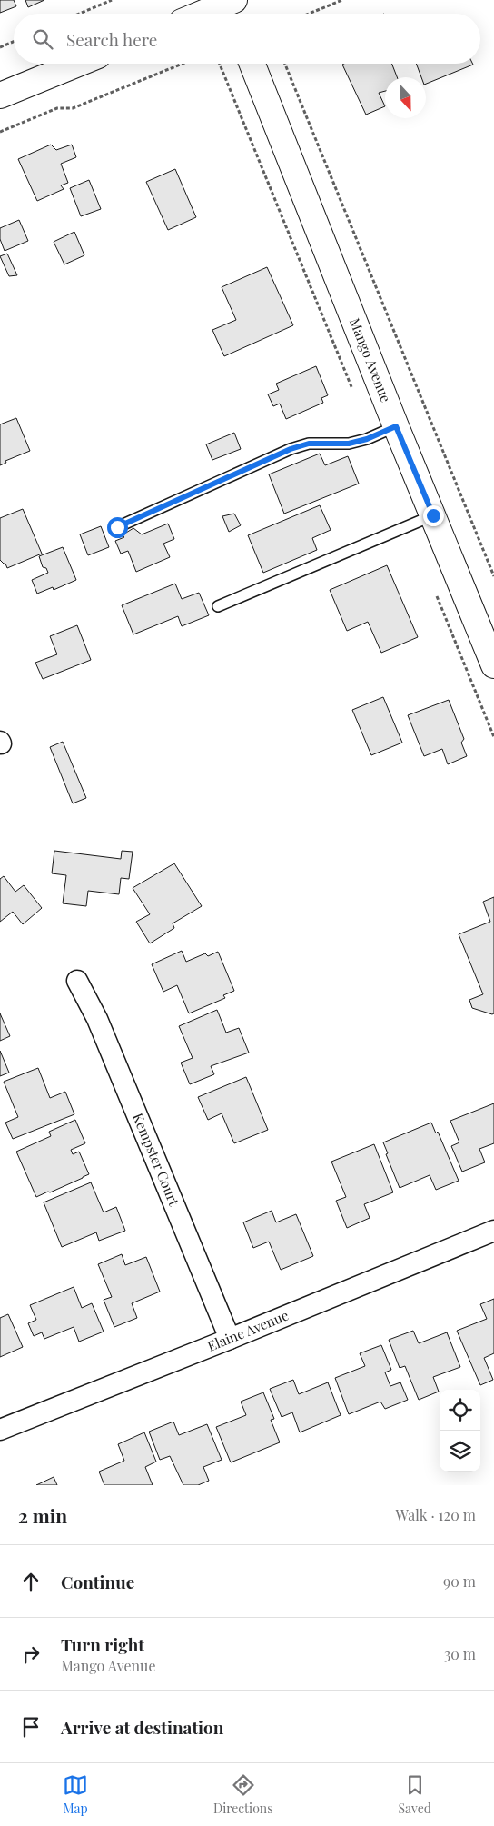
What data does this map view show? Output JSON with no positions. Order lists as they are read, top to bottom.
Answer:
{
  "streets": {
    "street": ["Mango Avenue", "Kempster Court", "Elaine Avenue"]
  },
  "crossings": [
    ["Kempster Court", "Elaine Avenue"]
  ],
  "north": "bottom",
  "page": {
    "search": "Search here",
    "heading": ["2 min", "Walk · 120 m"],
    "list": [
      ["Continue", "90 m"],
      ["Turn right", "Mango Avenue", "30 m"],
      "Arrive at destination"
    ],
    "nav": ["Map", "Directions", "Saved"]
  }
}
